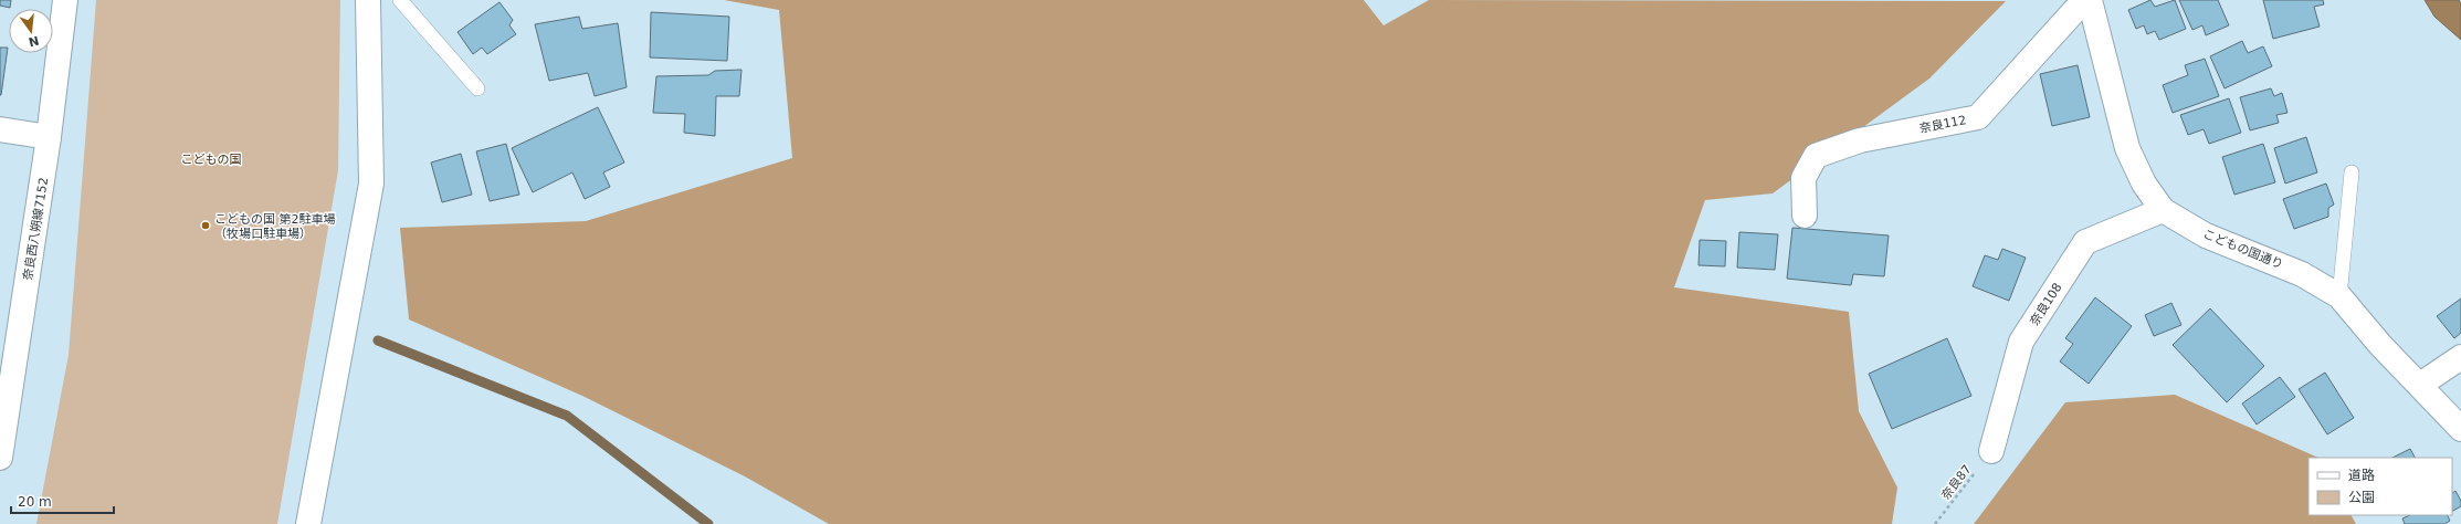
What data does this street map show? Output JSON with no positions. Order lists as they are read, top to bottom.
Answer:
{
  "streets": {
    "street": [
      "奈良112",
      "奈良西八朔線7152",
      "こどもの国通り",
      "奈良108"
    ],
    "path": ["奈良87"]
  },
  "crossings": [
    ["こどもの国通り", "奈良108"],
    ["奈良108", "奈良87"]
  ],
  "parks": ["こどもの国"],
  "places": ["こどもの国 第2駐車場 （牧場口駐車場）"],
  "legend": ["道路", "公園"],
  "scale_bar": "20 m",
  "north": "bottom"
}
